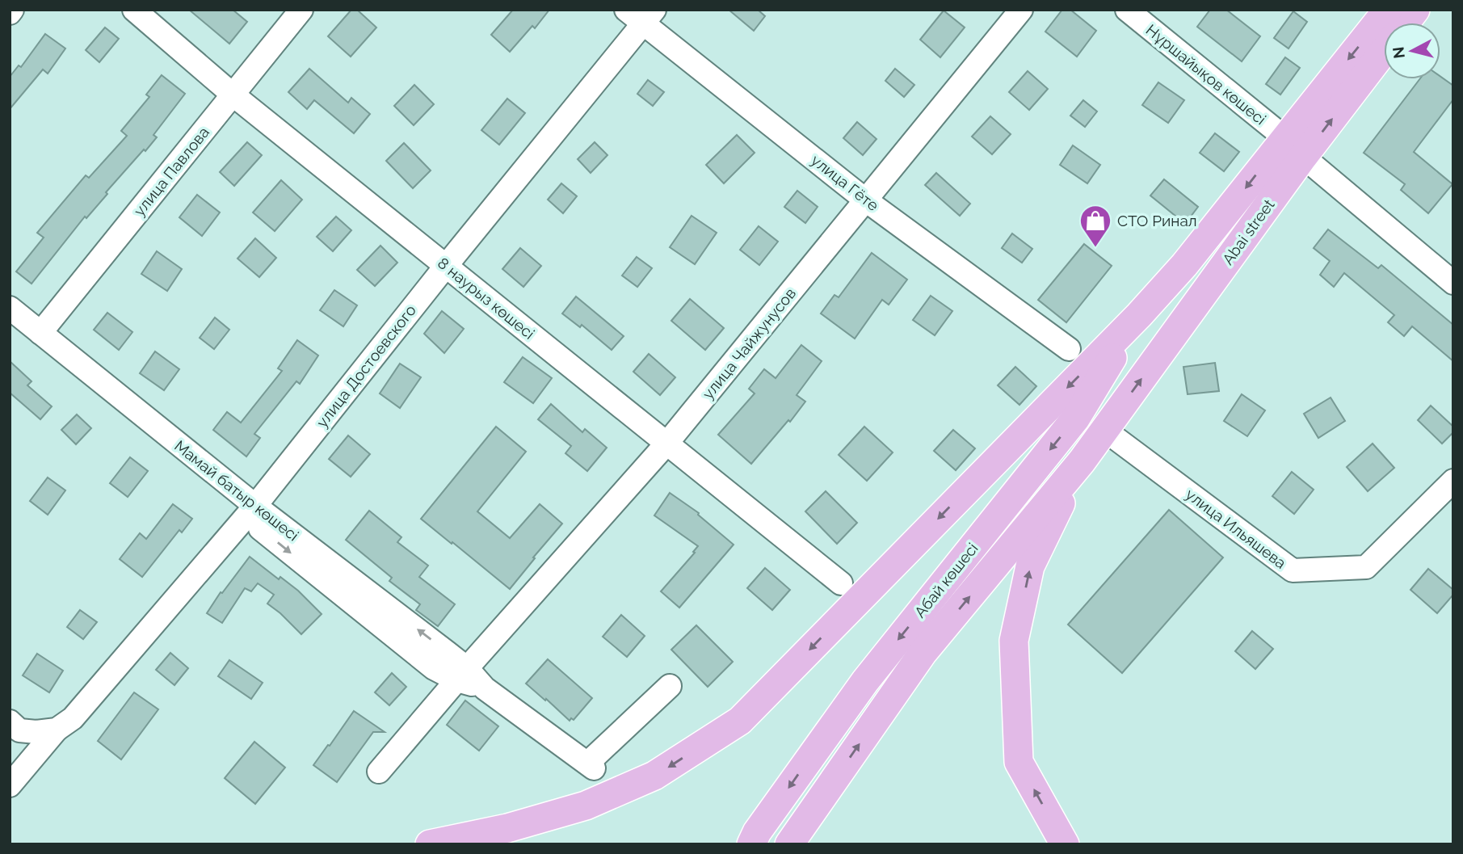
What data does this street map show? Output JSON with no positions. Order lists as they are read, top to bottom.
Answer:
{
  "streets": {
    "main road": ["Abai street", "Абай көшесі"],
    "street": [
      "Нұршайықов көшесі",
      "улица Павлова",
      "улица Гёте",
      "8 наурыз көшесі",
      "улица Чайжунусов",
      "улица Достоевского",
      "Мамай батыр көшесі",
      "улица Ильяшева"
    ]
  },
  "crossings": [
    ["Нұршайықов көшесі", "Abai street"],
    ["улица Павлова", "8 наурыз көшесі"],
    ["улица Павлова", "Мамай батыр көшесі"],
    ["улица Гёте", "улица Чайжунусов"],
    ["улица Гёте", "улица Достоевского"],
    ["Abai street", "улица Ильяшева"],
    ["Abai street", "Абай көшесі"],
    ["8 наурыз көшесі", "улица Чайжунусов"],
    ["8 наурыз көшесі", "улица Достоевского"],
    ["улица Чайжунусов", "Мамай батыр көшесі"],
    ["улица Достоевского", "Мамай батыр көшесі"]
  ],
  "places": {
    "shop": ["СТО Ринал"]
  },
  "north": "left"
}
